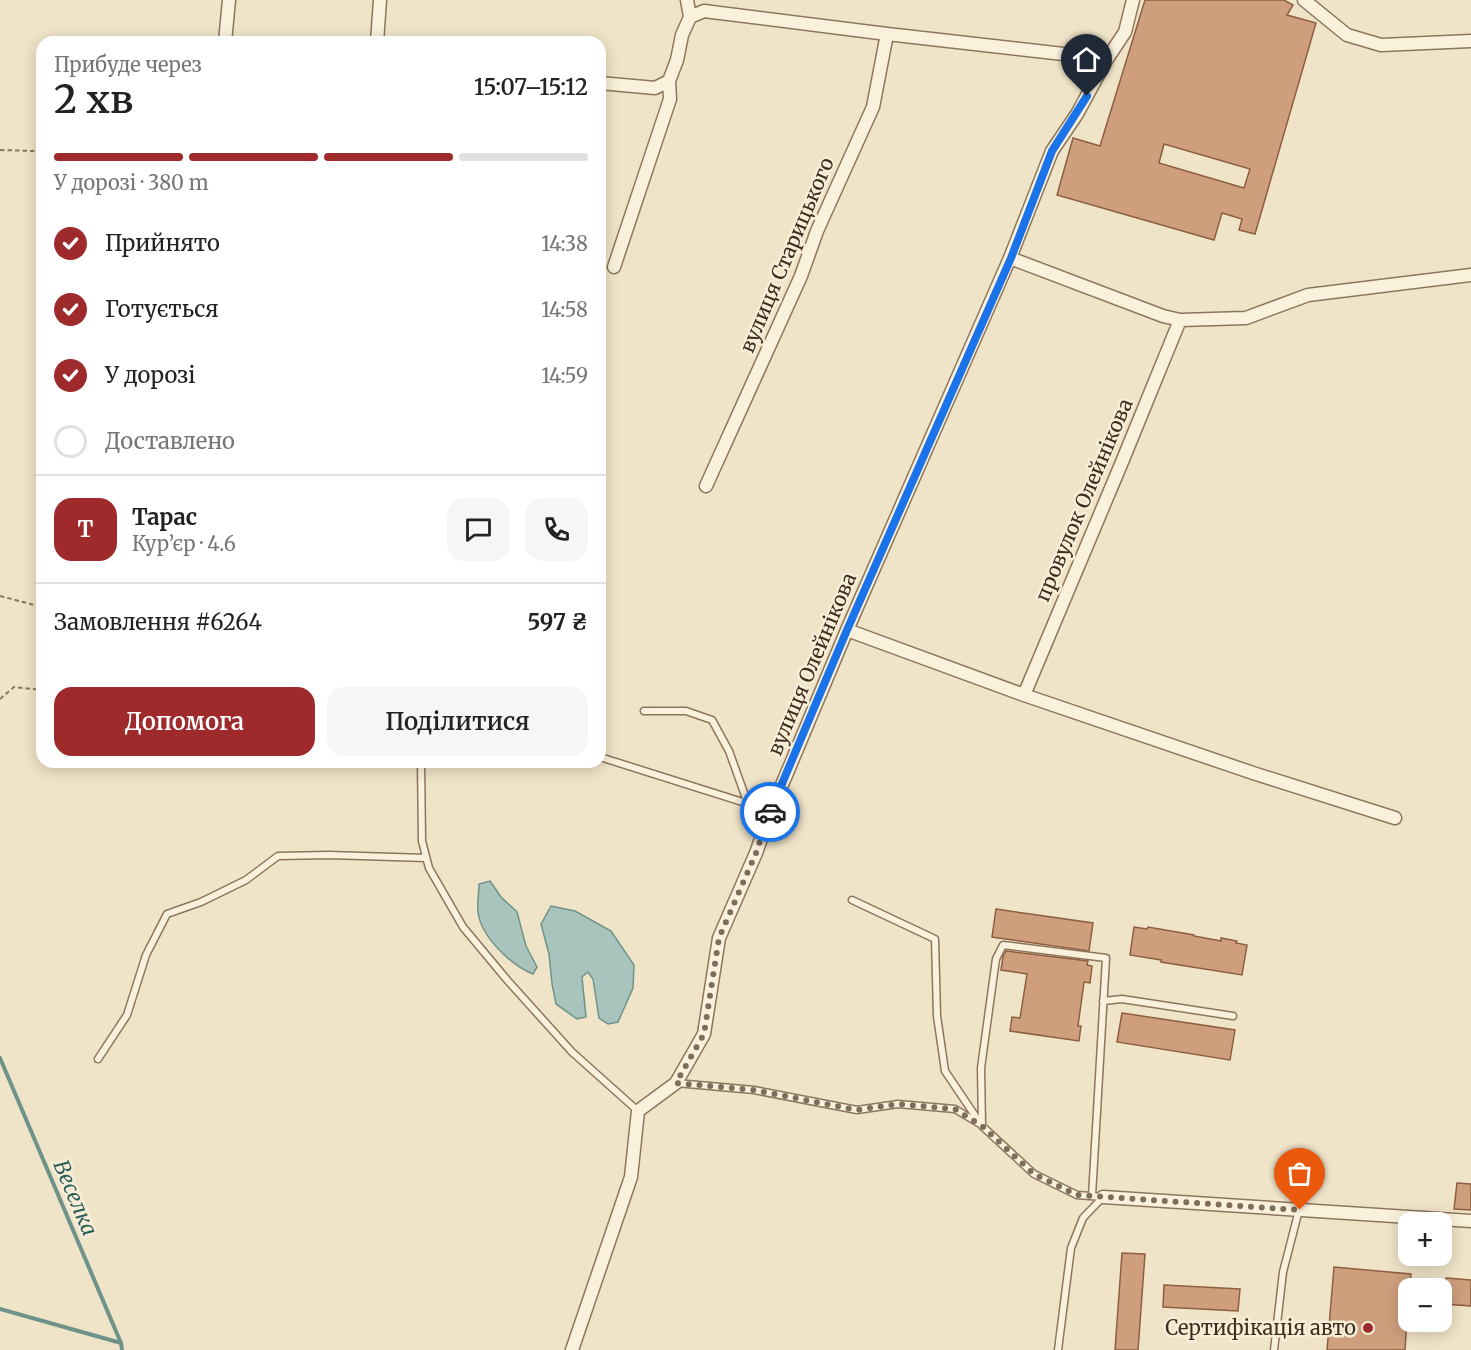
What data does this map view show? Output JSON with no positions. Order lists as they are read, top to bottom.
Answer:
{
  "streets": {
    "street": ["вулиця Старицького", "провулок Олейнікова", "вулиця Олейнікова"]
  },
  "water": ["Веселка"],
  "places": ["Сертифікація авто"],
  "page": {
    "heading": ["2 хв", "Прибуде через", "15:07–15:12"],
    "panel": [
      "Тарас",
      "Кур’єр · 4.6",
      "Замовлення #6264",
      "597 ₴"
    ],
    "bar": "У дорозі · 380 m",
    "list": [
      ["Прийнято", "14:38"],
      ["Готується", "14:58"],
      ["У дорозі", "14:59"],
      "Доставлено"
    ],
    "round": "Т",
    "buttons": ["Допомога", "Поділитися"],
    "map_buttons": ["+", "−"]
  }
}
